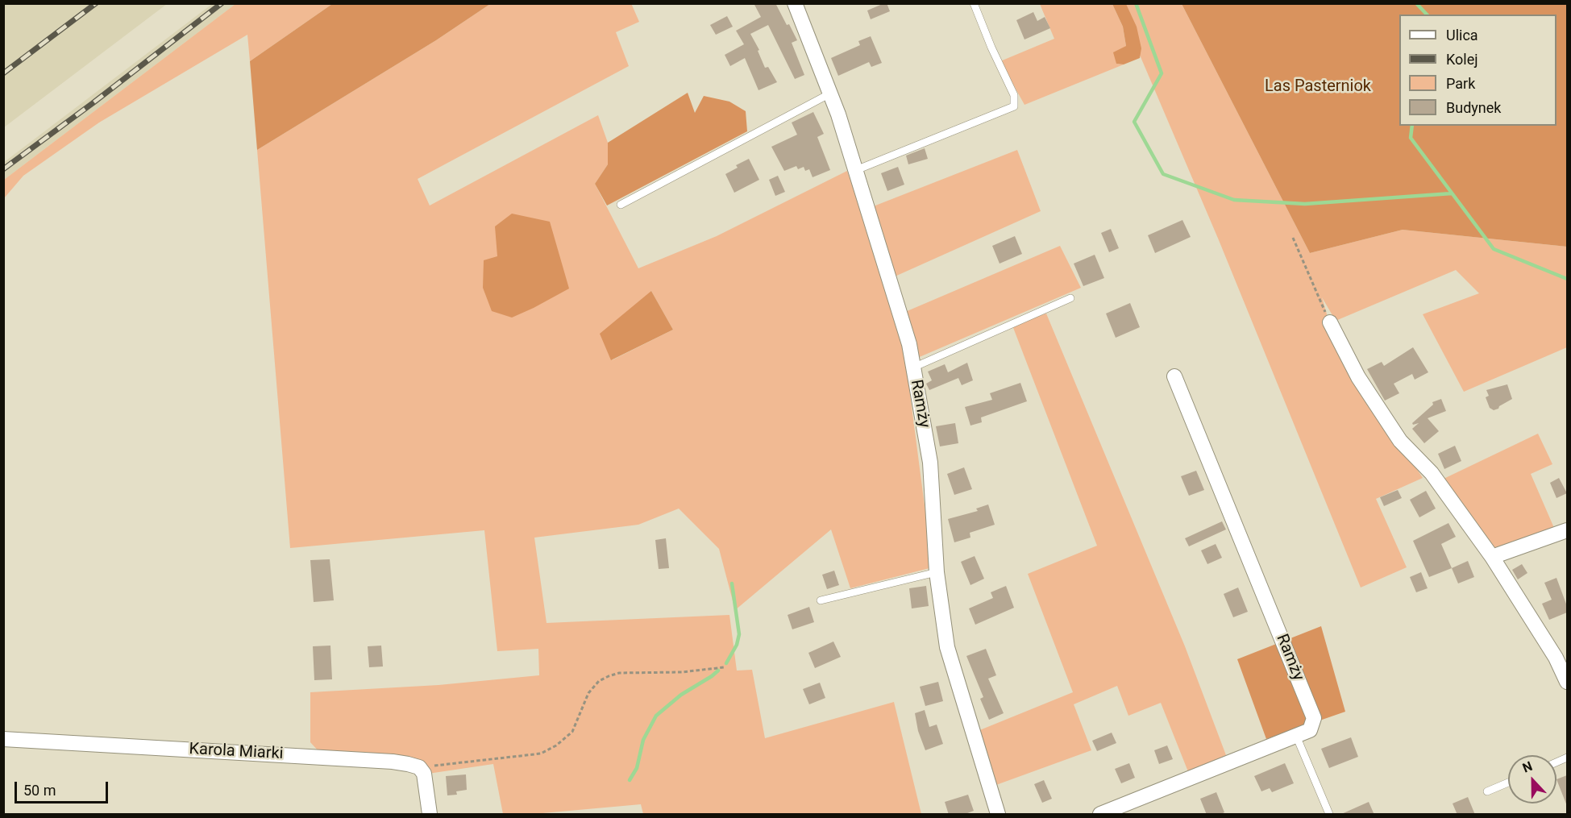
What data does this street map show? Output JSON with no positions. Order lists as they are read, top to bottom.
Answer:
{
  "streets": {
    "street": ["Ramży", "Karola Miarki"]
  },
  "parks": ["Las Pasterniok"],
  "legend": [
    "Ulica",
    "Kolej",
    "Park",
    "Budynek"
  ],
  "scale_bar": "50 m",
  "north": "top"
}
